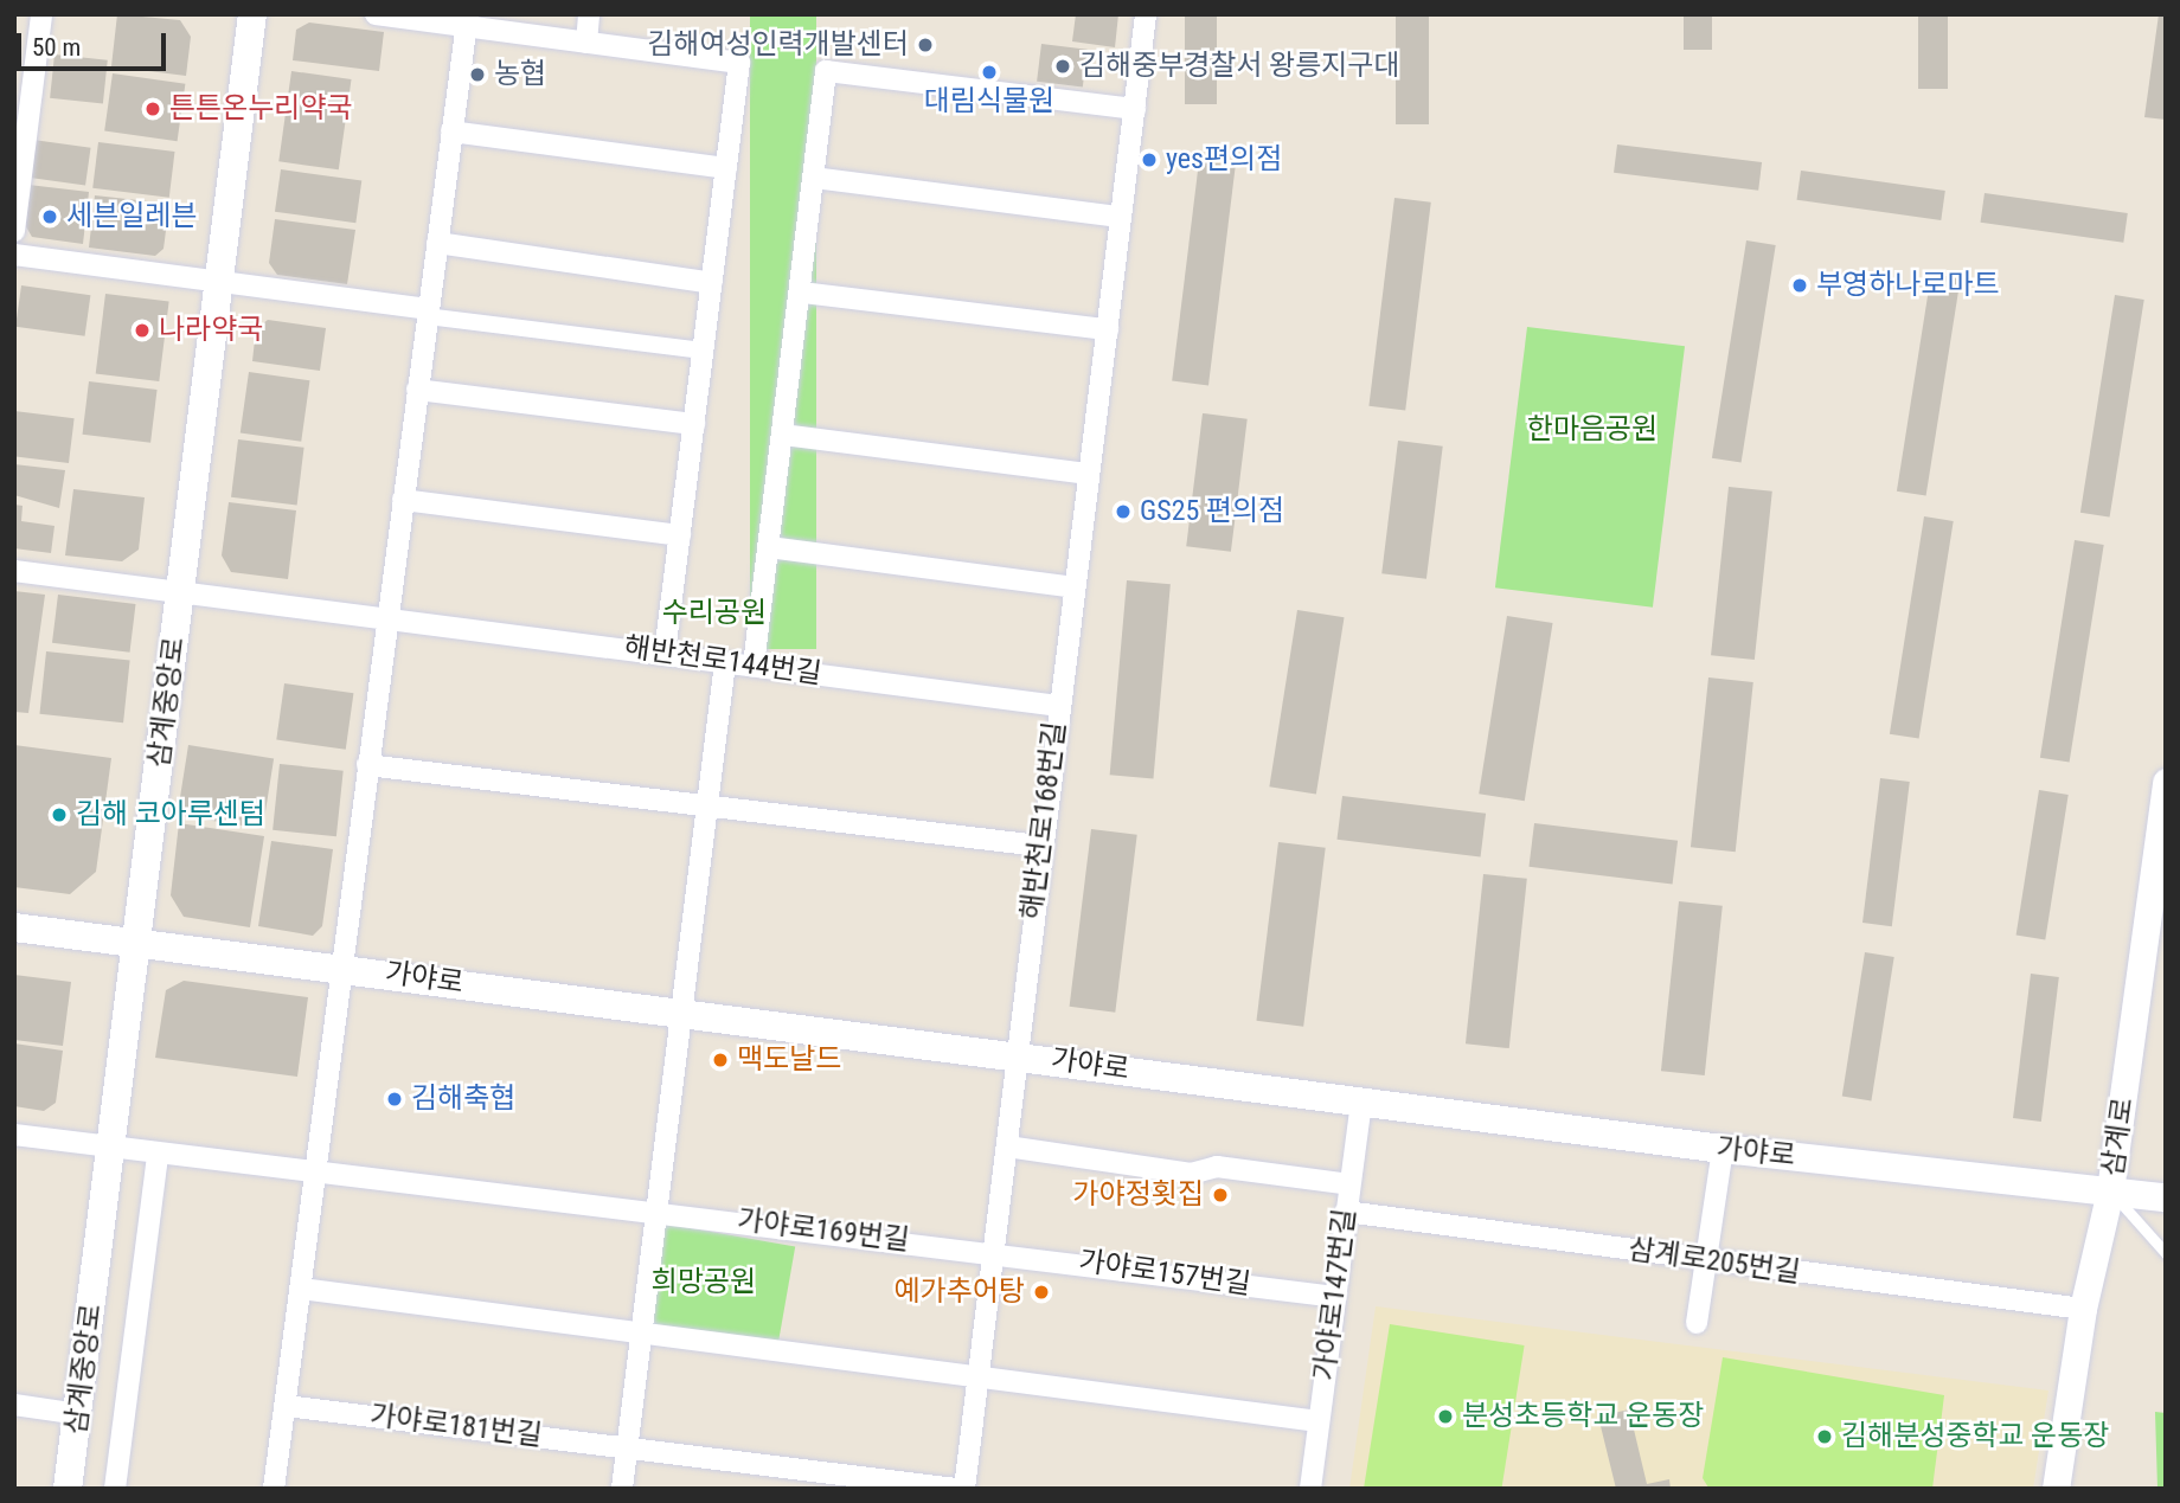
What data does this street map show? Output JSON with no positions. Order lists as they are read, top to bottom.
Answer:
{
  "streets": {
    "main road": ["삼계중앙로", "가야로"],
    "street": [
      "해반천로144번길",
      "해반천로168번길",
      "삼계로",
      "가야로169번길",
      "삼계로205번길",
      "가야로157번길",
      "가야로147번길",
      "가야로181번길"
    ]
  },
  "crossings": [
    ["해반천로144번길", "삼계중앙로"],
    ["해반천로144번길", "해반천로168번길"],
    ["삼계중앙로", "가야로"],
    ["해반천로168번길", "가야로"],
    ["가야로", "삼계로"],
    ["가야로", "가야로147번길"],
    ["삼계로", "삼계로205번길"],
    ["가야로169번길", "가야로157번길"],
    ["삼계로205번길", "가야로147번길"],
    ["가야로157번길", "가야로147번길"]
  ],
  "parks": ["한마음공원", "수리공원", "희망공원"],
  "places": [
    "김해여성인력개발센터",
    "김해중부경찰서 왕릉지구대",
    "대림식물원",
    "농협",
    "튼튼온누리약국",
    "yes편의점",
    "세븐일레븐",
    "부영하나로마트",
    "나라약국",
    "GS25 편의점",
    "김해 코아루센텀",
    "맥도날드",
    "김해축협",
    "가야정횟집",
    "예가추어탕",
    "분성초등학교 운동장",
    "김해분성중학교 운동장"
  ],
  "scale_bar": "50 m"
}
